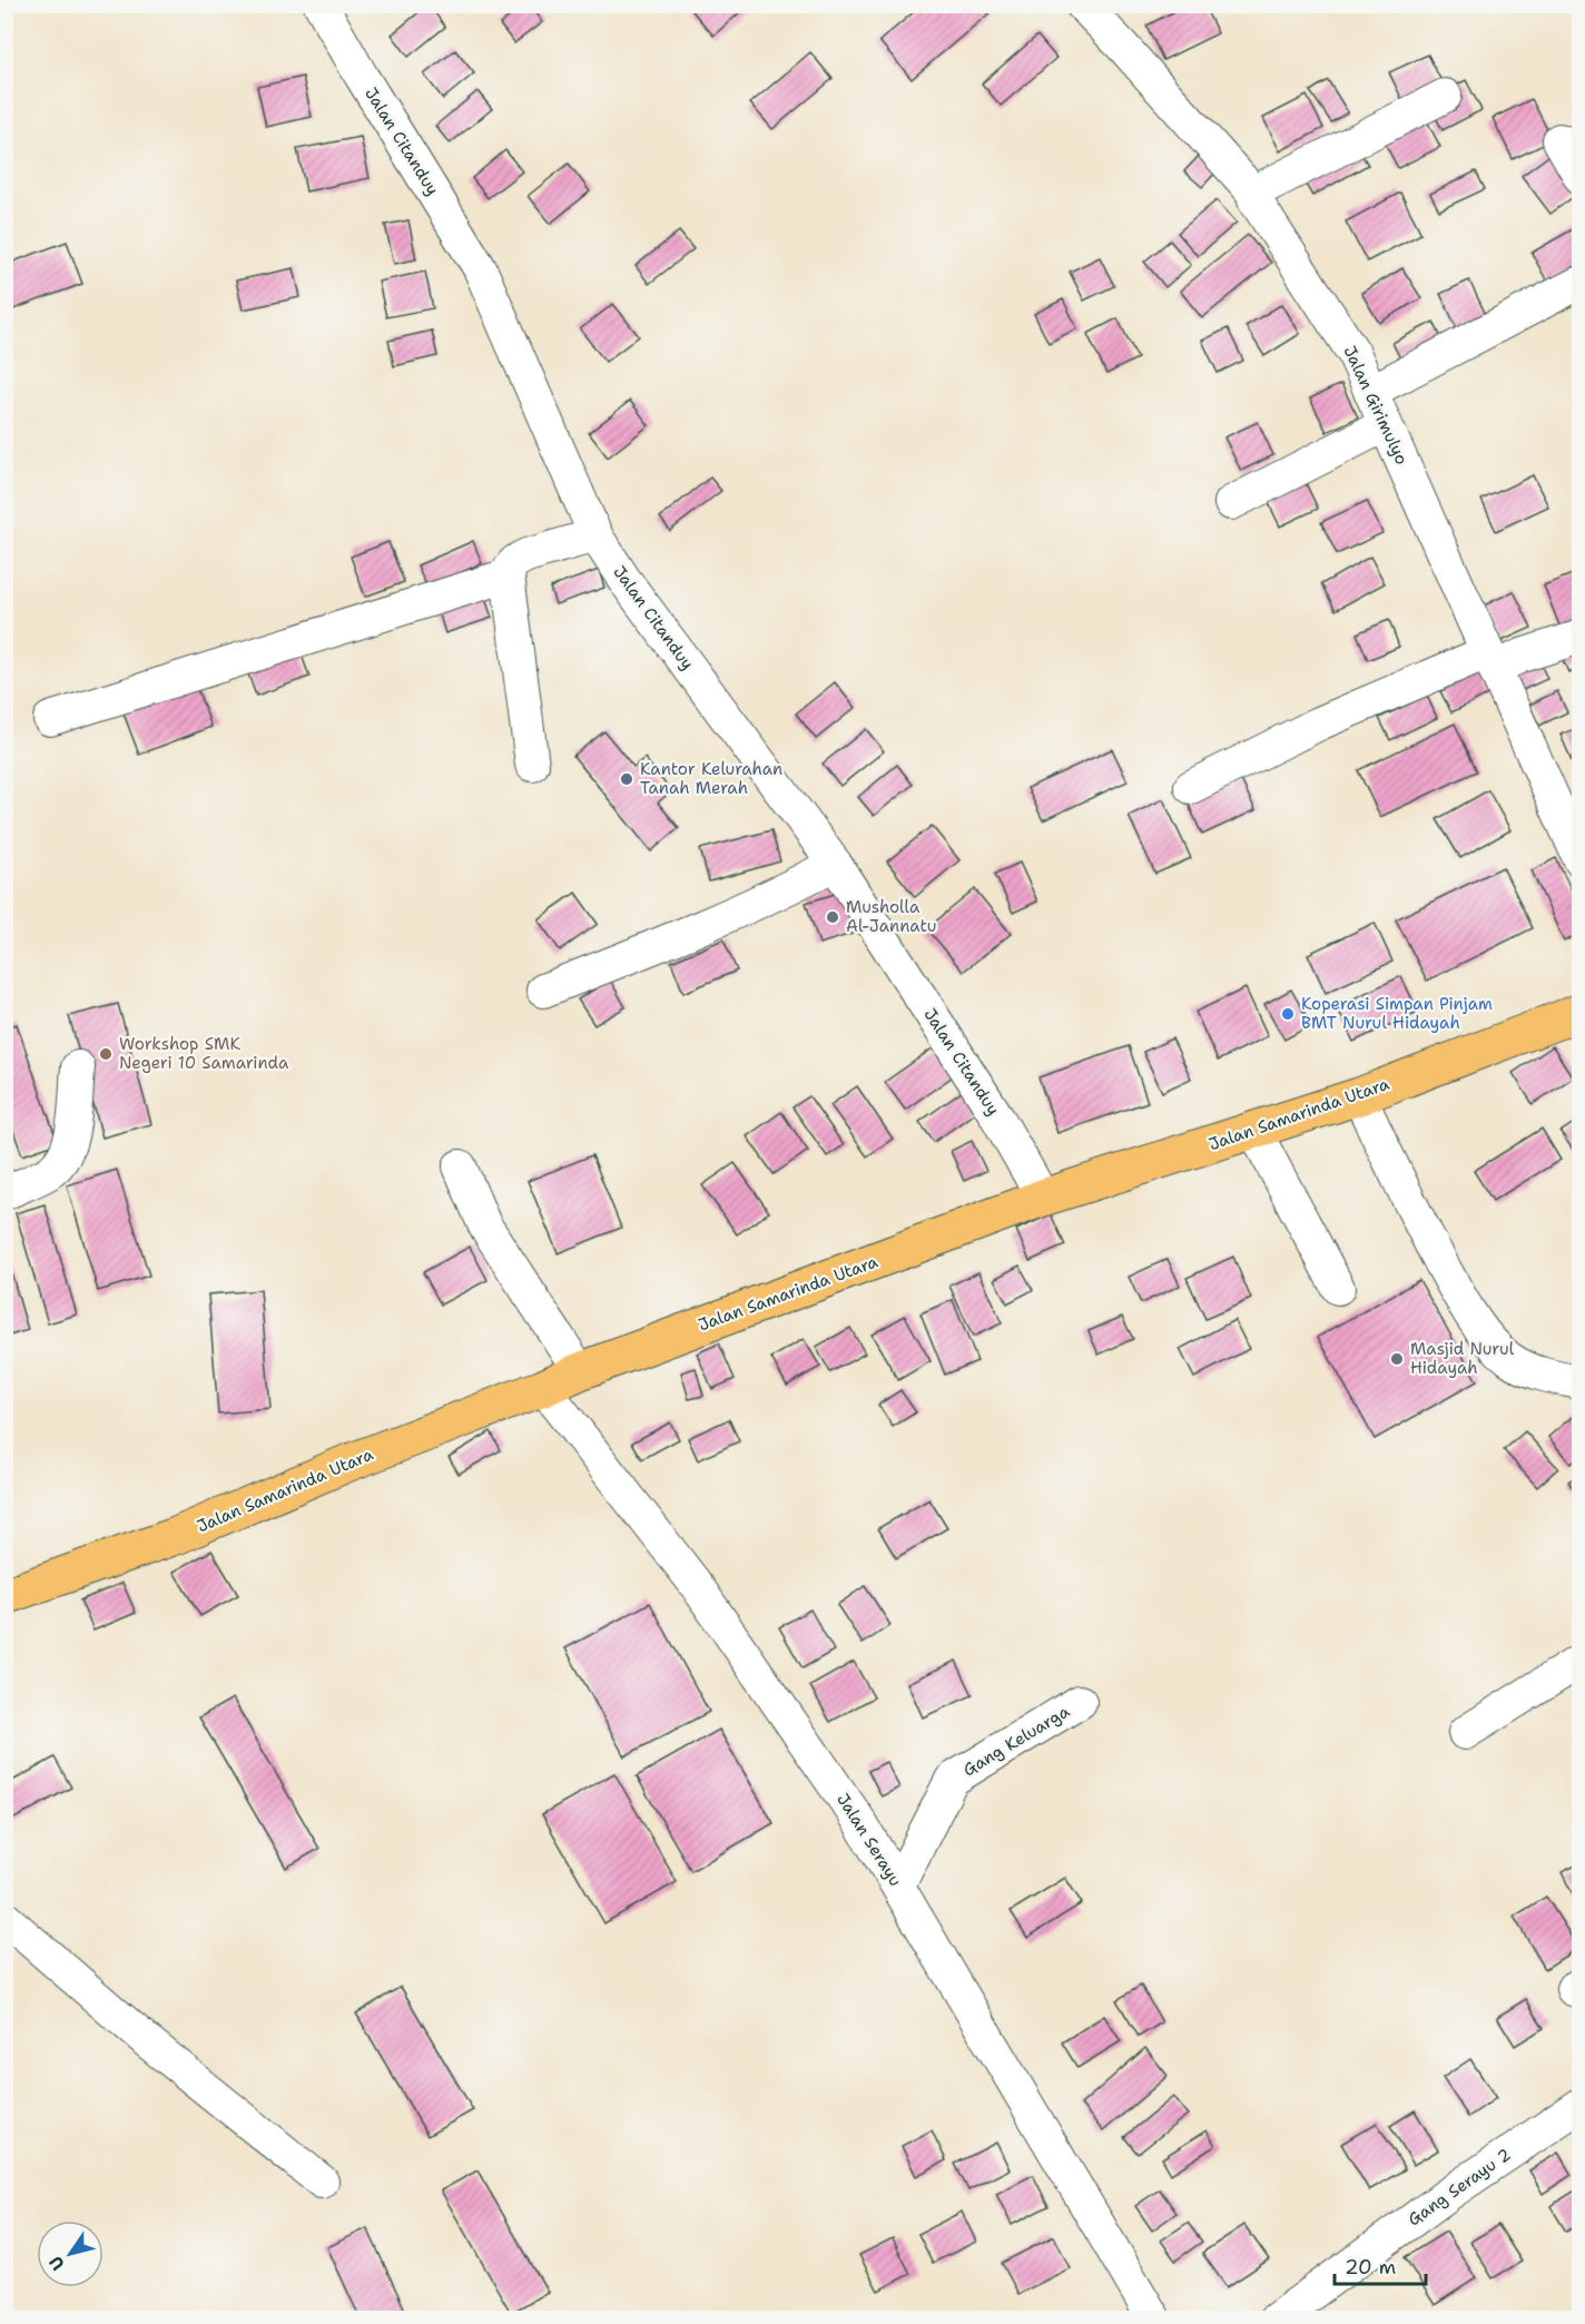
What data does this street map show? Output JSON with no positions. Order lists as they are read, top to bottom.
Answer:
{
  "streets": {
    "highway": ["Jalan Samarinda Utara"],
    "street": [
      "Jalan Citanduy",
      "Jalan Girimulyo",
      "Gang Keluarga",
      "Jalan Serayu",
      "Gang Serayu 2"
    ]
  },
  "crossings": [
    ["Jalan Citanduy", "Jalan Samarinda Utara"],
    ["Jalan Samarinda Utara", "Jalan Serayu"],
    ["Gang Keluarga", "Jalan Serayu"]
  ],
  "places": [
    "Kantor Kelurahan Tanah Merah",
    "Musholla Al-Jannatu",
    "Koperasi Simpan Pinjam BMT Nurul Hidayah",
    "Workshop SMK Negeri 10 Samarinda",
    "Masjid Nurul Hidayah"
  ],
  "scale_bar": "20 m",
  "north": "bottom left"
}
